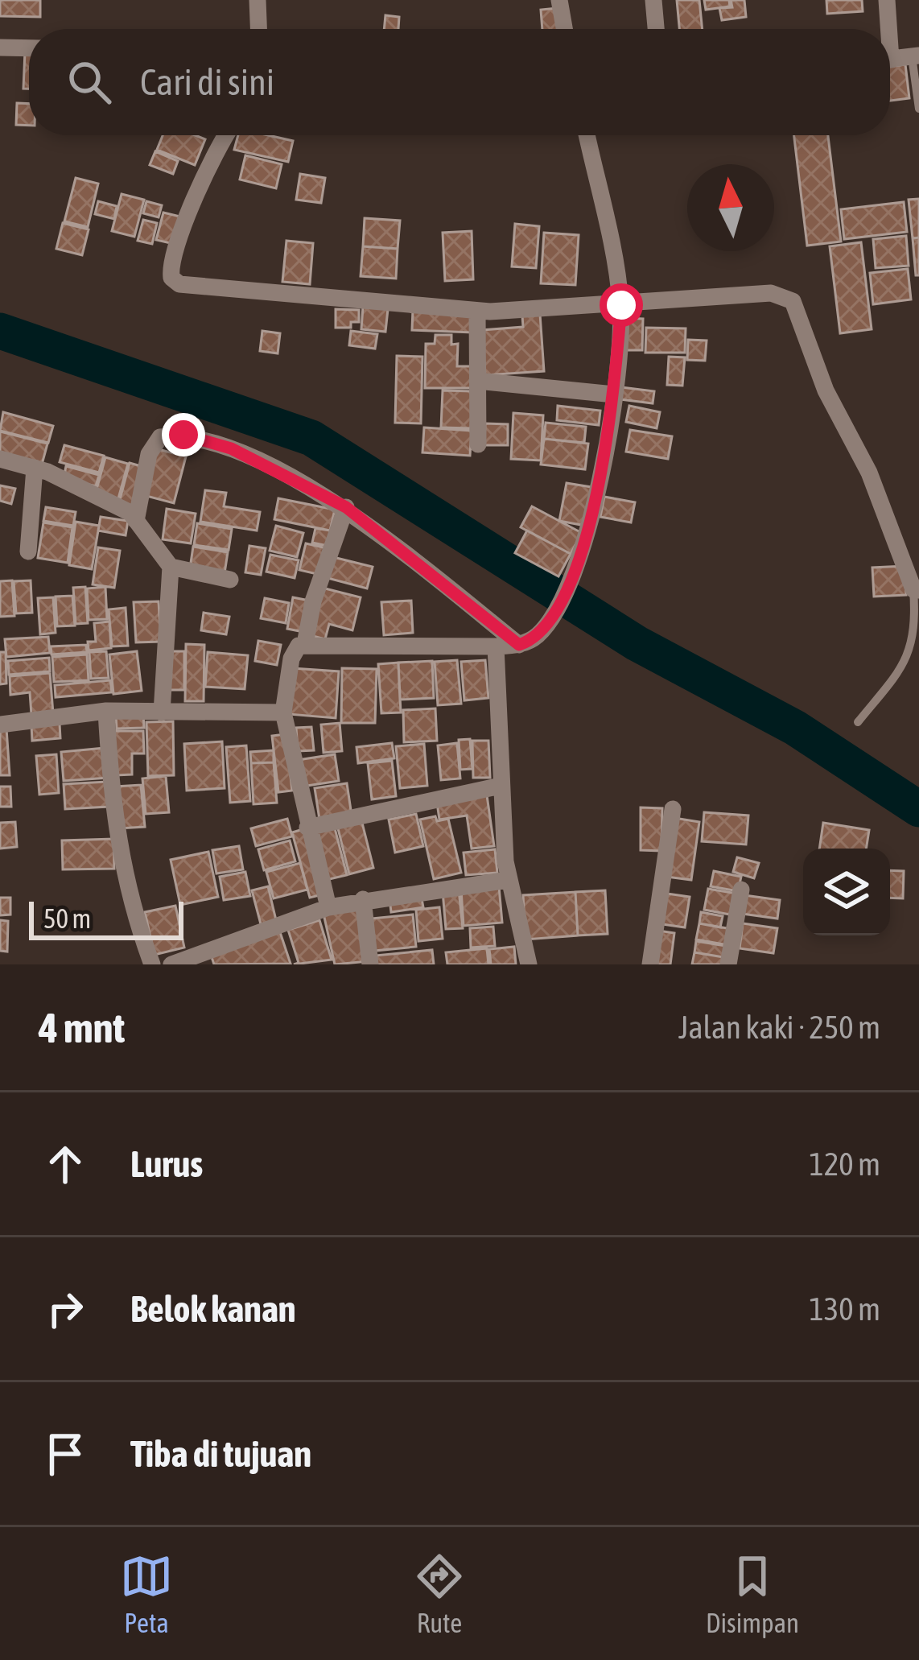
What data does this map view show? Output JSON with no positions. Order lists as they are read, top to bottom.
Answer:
{
  "scale_bar": "50 m",
  "north": "top",
  "page": {
    "search": "Cari di sini",
    "scale": "50 m",
    "heading": ["4 mnt", "Jalan kaki · 250 m"],
    "list": [
      ["Lurus", "120 m"],
      ["Belok kanan", "130 m"],
      "Tiba di tujuan"
    ],
    "nav": ["Peta", "Rute", "Disimpan"]
  }
}
